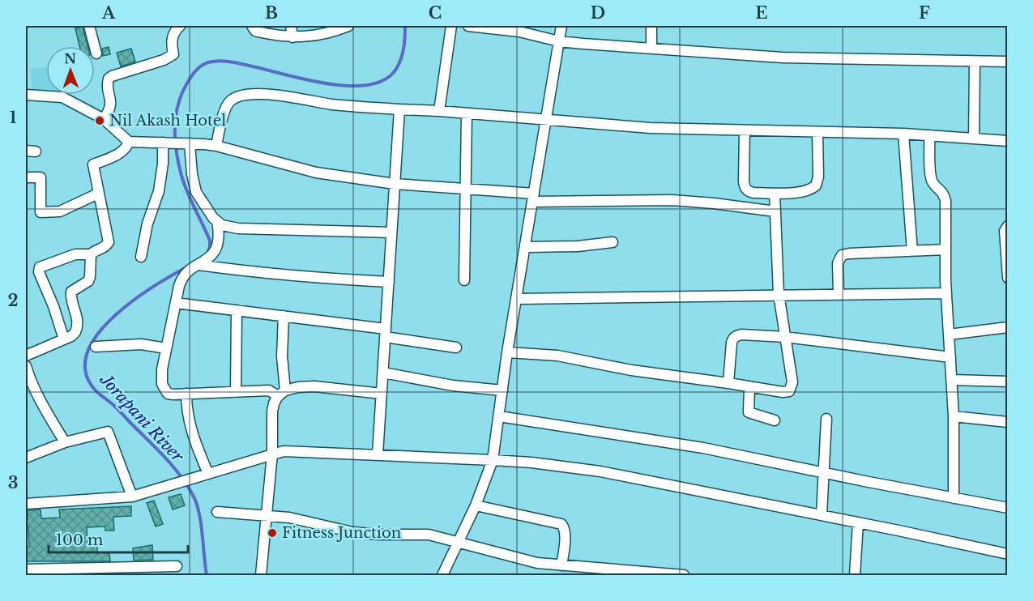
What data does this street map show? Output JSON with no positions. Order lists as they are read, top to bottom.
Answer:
{
  "water": ["Jorapani River"],
  "places": ["Nil Akash Hotel", "Fitness Junction"],
  "scale_bar": "100 m",
  "north": "top",
  "grid": {
    "columns": [
      "A",
      "B",
      "C",
      "D",
      "E",
      "F"
    ],
    "rows": ["1", "2", "3"]
  }
}
